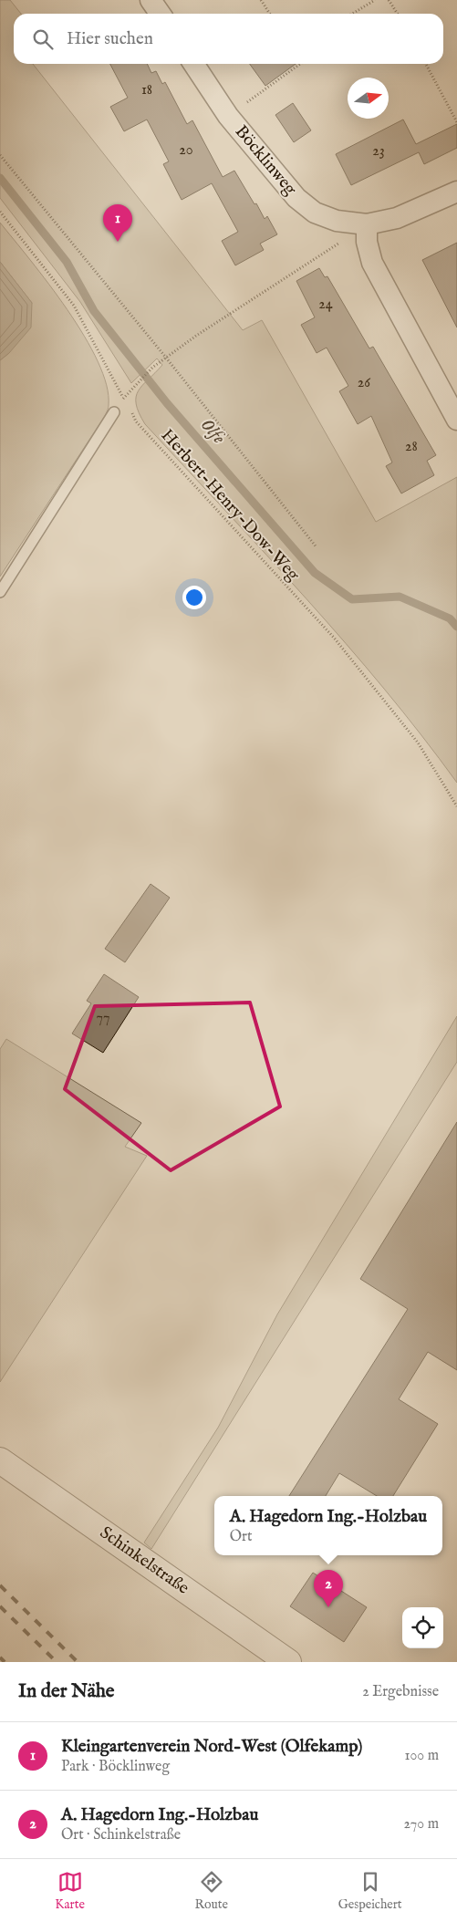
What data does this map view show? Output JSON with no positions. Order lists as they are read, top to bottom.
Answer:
{
  "streets": {
    "street": ["Böcklinweg", "Schinkelstraße"],
    "path": ["Herbert-Henry-Dow-Weg"]
  },
  "water": ["Olfe"],
  "house_numbers": [
    "18",
    "20",
    "23",
    "24",
    "26",
    "28",
    "77"
  ],
  "north": "right",
  "page": {
    "search": "Hier suchen",
    "pins": ["1", "2"],
    "popup": ["A. Hagedorn Ing.-Holzbau", "Ort"],
    "heading": ["In der Nähe", "2 Ergebnisse"],
    "list": [
      {
        "mark": "1",
        "name": "Kleingartenverein Nord-West (Olfekamp)",
        "note": "Park · Böcklinweg",
        "value": "100 m"
      },
      {
        "mark": "2",
        "name": "A. Hagedorn Ing.-Holzbau",
        "note": "Ort · Schinkelstraße",
        "value": "270 m"
      }
    ],
    "nav": ["Karte", "Route", "Gespeichert"]
  }
}
